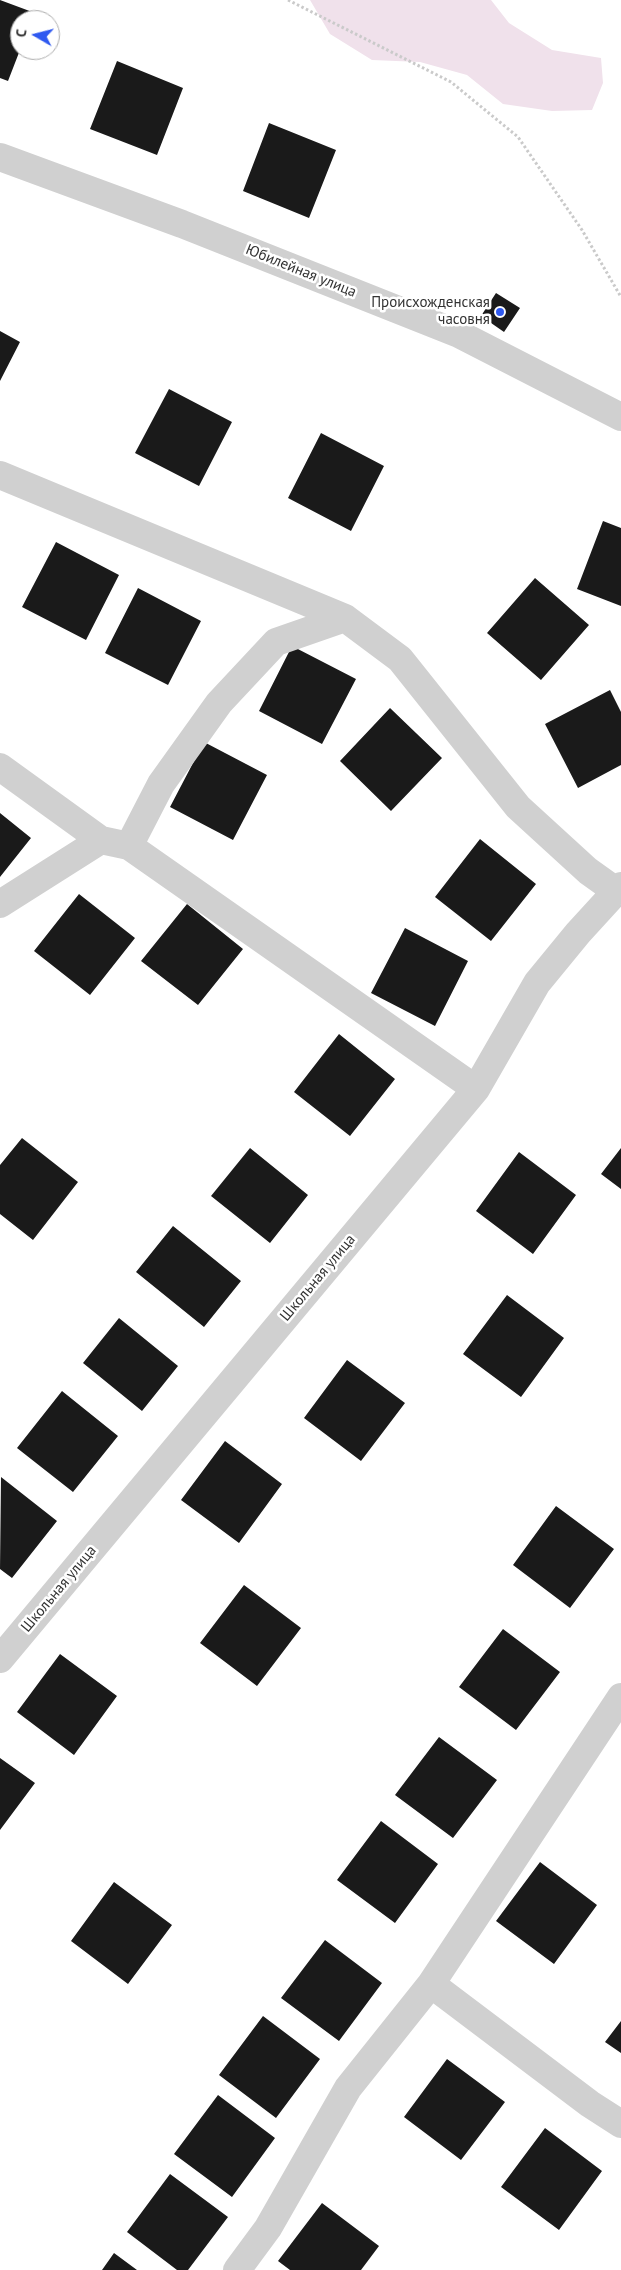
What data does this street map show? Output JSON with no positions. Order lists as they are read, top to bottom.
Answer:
{
  "streets": {
    "street": ["Юбилейная улица", "Школьная улица"]
  },
  "places": ["Происхожденская часовня"],
  "north": "left"
}
